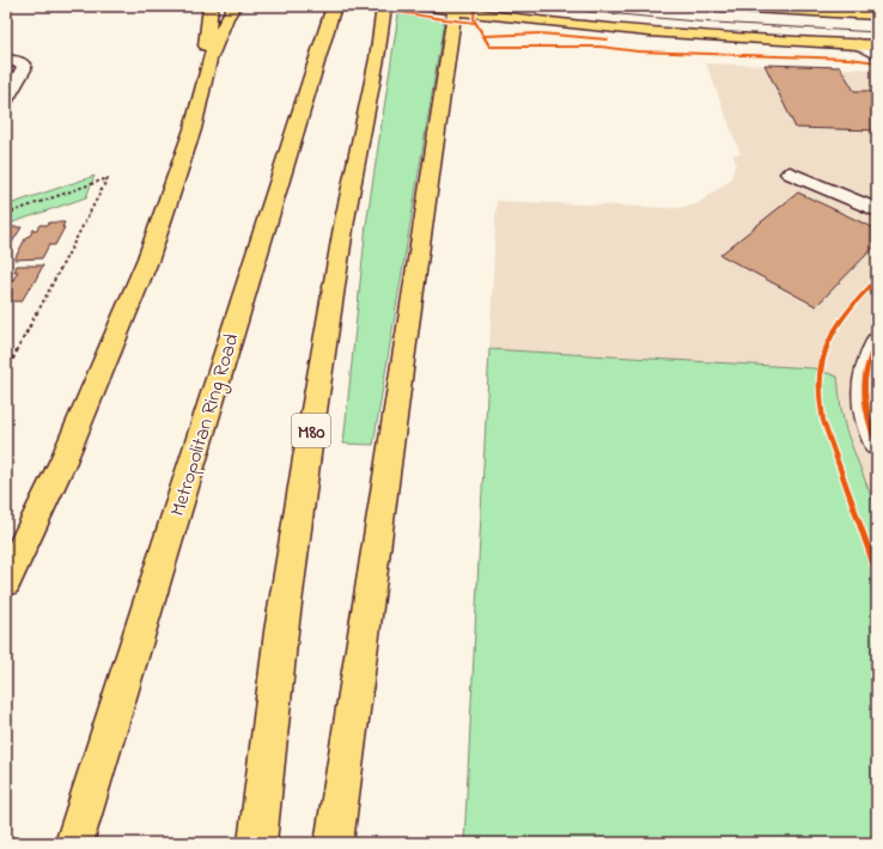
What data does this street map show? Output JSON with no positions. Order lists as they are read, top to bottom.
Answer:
{
  "streets": {
    "highway": ["Metropolitan Ring Road", "M80"]
  }
}
